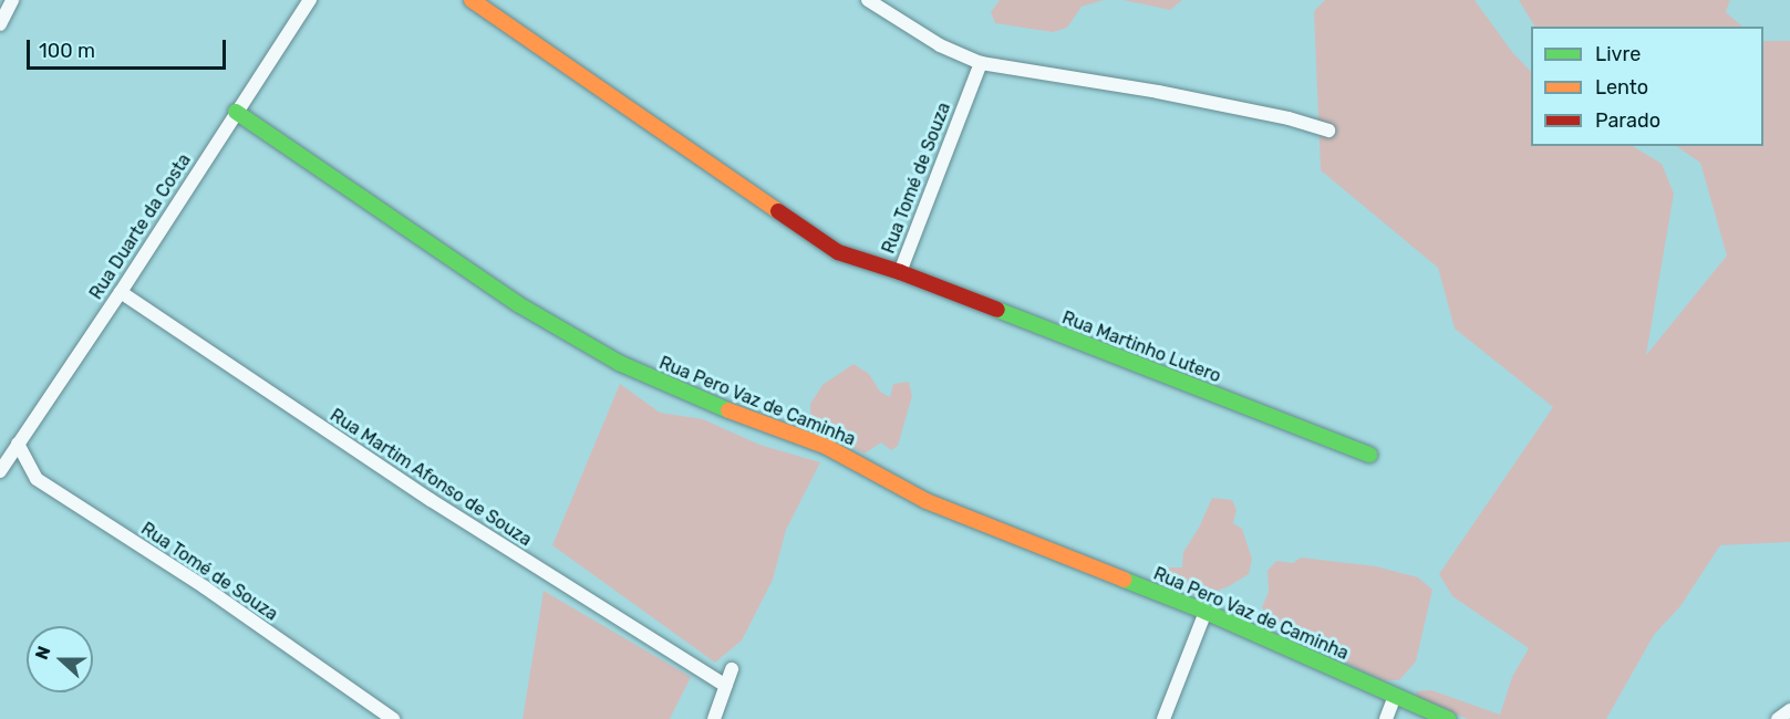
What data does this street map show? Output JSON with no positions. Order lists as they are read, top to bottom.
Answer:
{
  "streets": {
    "street": [
      "Rua Tomé de Souza",
      "Rua Duarte da Costa",
      "Rua Martinho Lutero",
      "Rua Pero Vaz de Caminha",
      "Rua Martim Afonso de Souza"
    ]
  },
  "crossings": [
    ["Rua Tomé de Souza", "Rua Duarte da Costa"],
    ["Rua Tomé de Souza", "Rua Martinho Lutero"],
    ["Rua Duarte da Costa", "Rua Pero Vaz de Caminha"],
    ["Rua Duarte da Costa", "Rua Martim Afonso de Souza"]
  ],
  "legend": ["Livre", "Lento", "Parado"],
  "scale_bar": "100 m",
  "north": "left"
}
